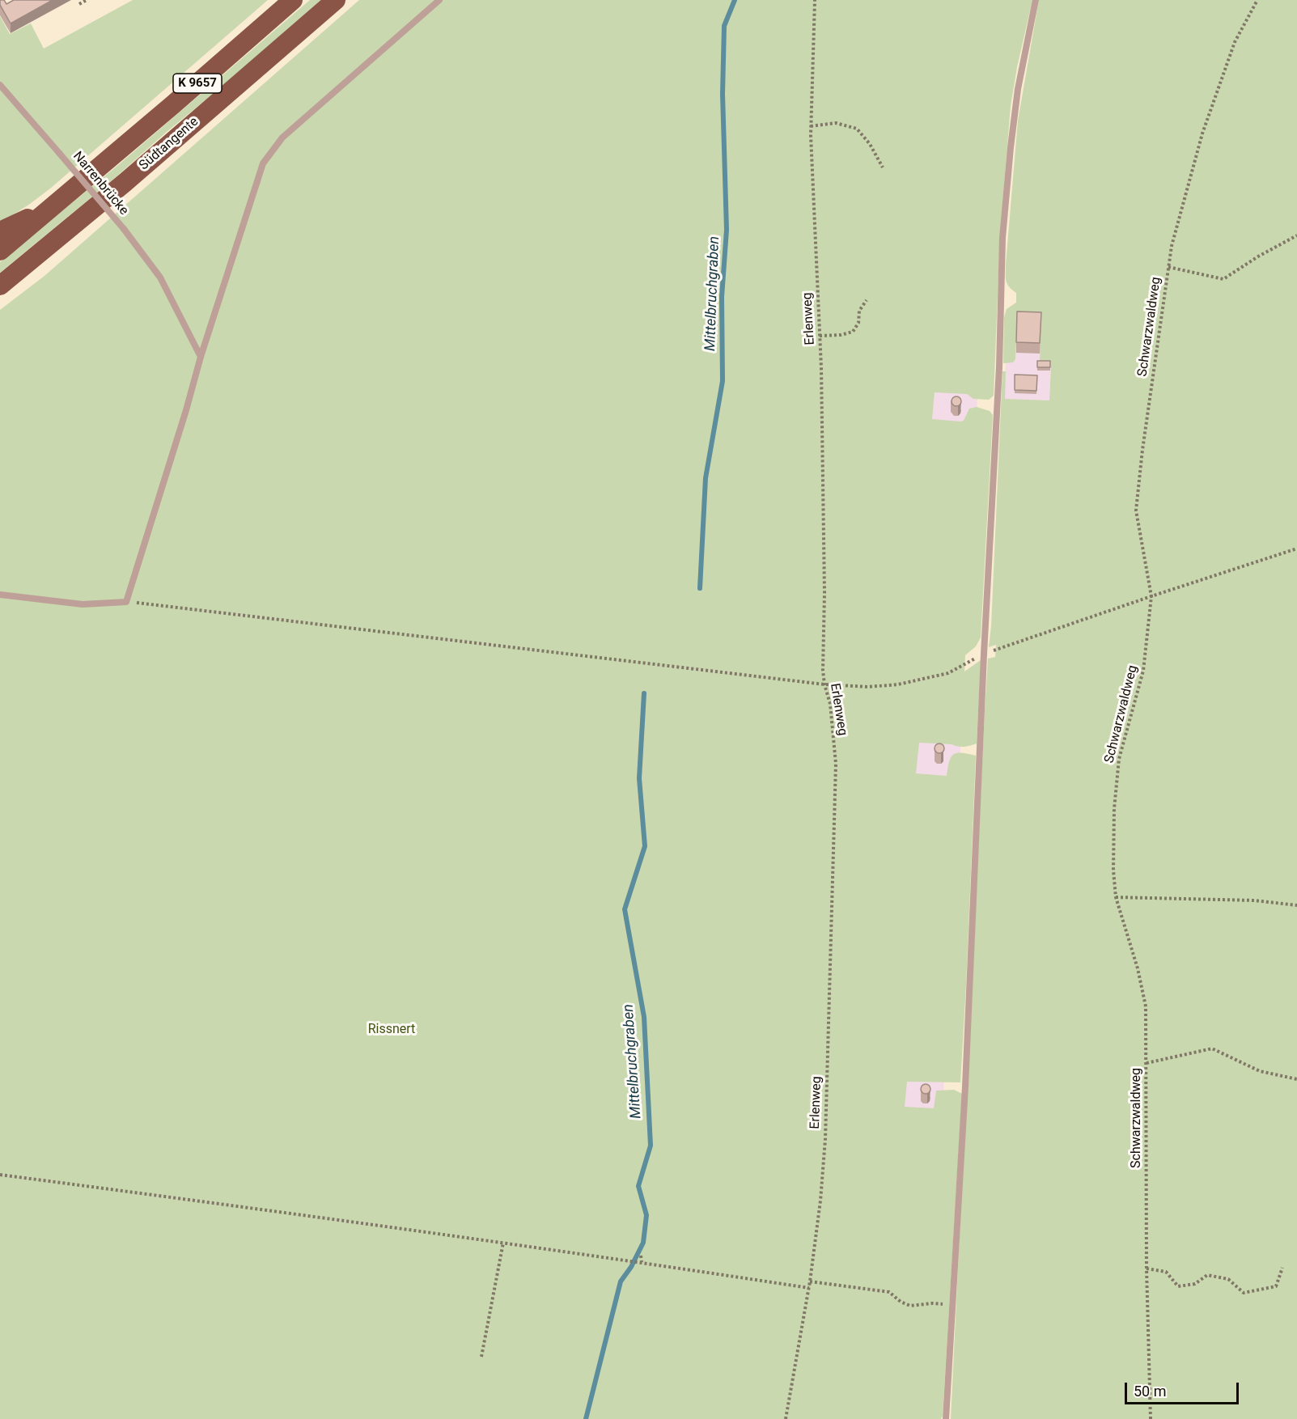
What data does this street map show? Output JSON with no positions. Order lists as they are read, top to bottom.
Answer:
{
  "streets": {
    "highway": ["K 9657", "Südtangente"],
    "lane": ["Narrenbrücke"],
    "path": ["Erlenweg", "Schwarzwaldweg"]
  },
  "water": ["Mittelbruchgraben"],
  "parks": ["Rissnert"],
  "scale_bar": "50 m"
}
